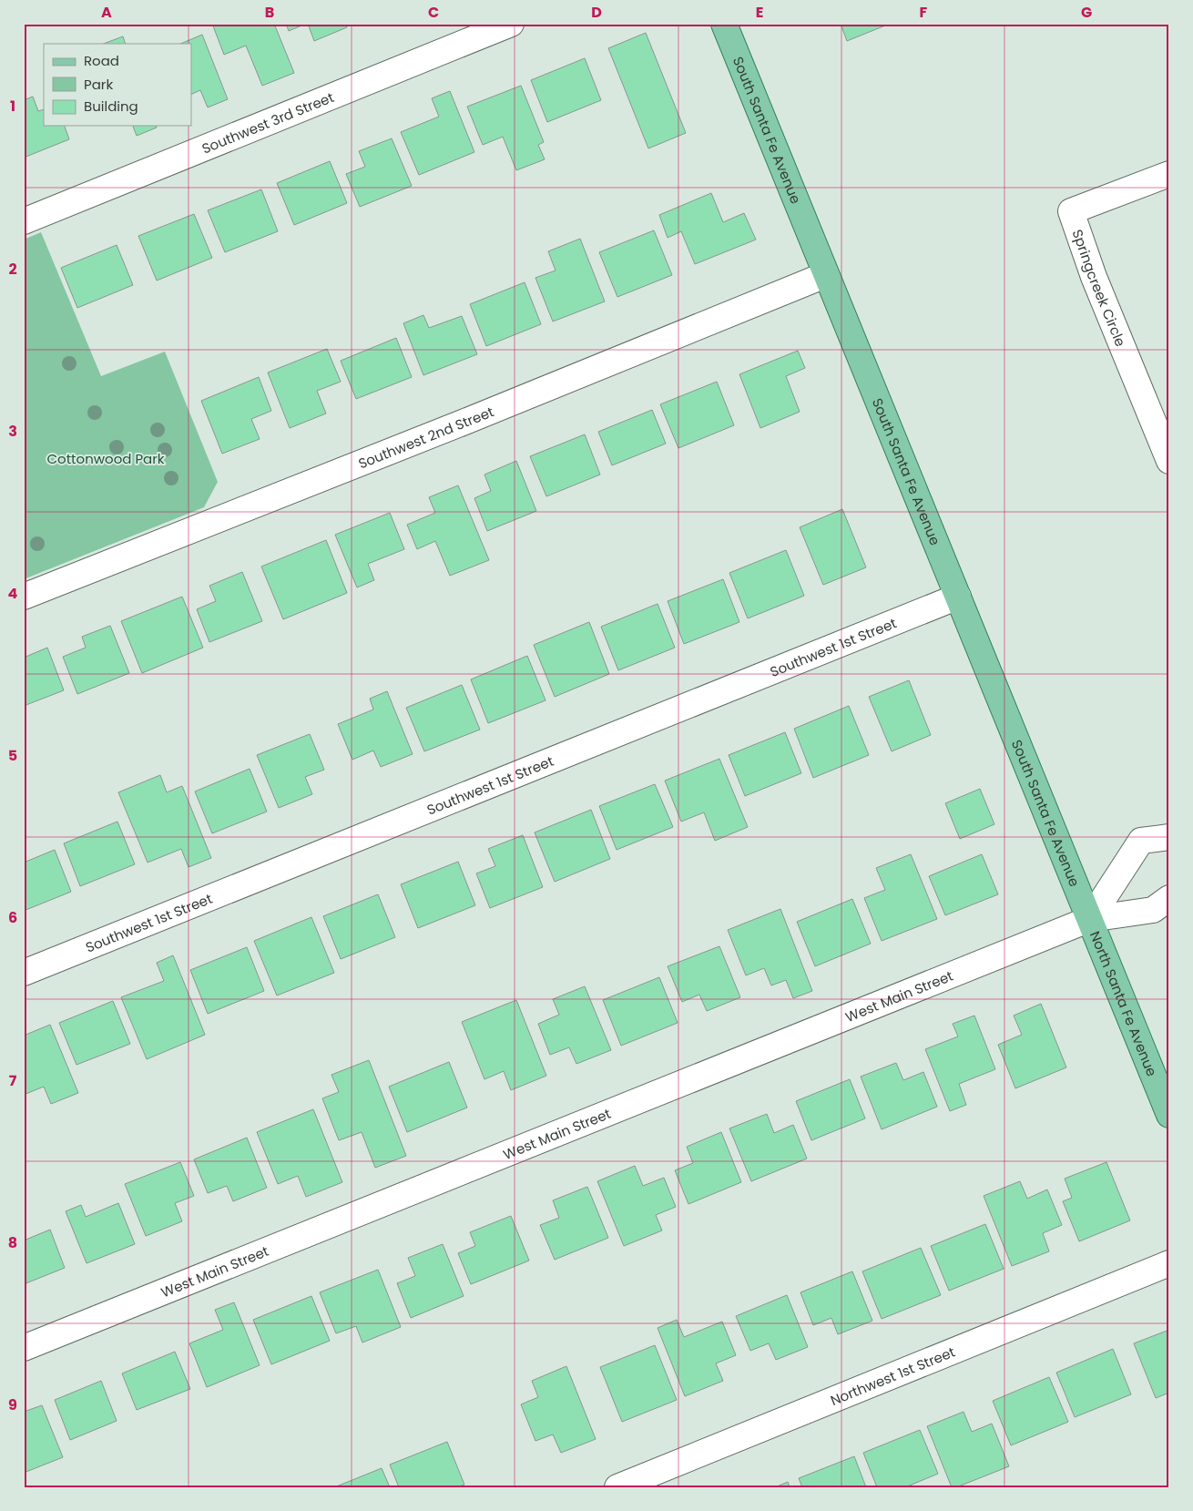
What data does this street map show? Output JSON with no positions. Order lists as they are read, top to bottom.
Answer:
{
  "streets": {
    "main road": ["South Santa Fe Avenue", "North Santa Fe Avenue"],
    "street": [
      "Southwest 3rd Street",
      "Springcreek Circle",
      "Southwest 2nd Street",
      "Southwest 1st Street",
      "West Main Street",
      "Northwest 1st Street"
    ]
  },
  "crossings": [
    ["South Santa Fe Avenue", "Southwest 2nd Street"],
    ["South Santa Fe Avenue", "Southwest 1st Street"],
    ["South Santa Fe Avenue", "West Main Street"],
    ["South Santa Fe Avenue", "North Santa Fe Avenue"],
    ["West Main Street", "North Santa Fe Avenue"]
  ],
  "parks": ["Cottonwood Park"],
  "legend": ["Road", "Park", "Building"],
  "grid": {
    "columns": [
      "A",
      "B",
      "C",
      "D",
      "E",
      "F",
      "G"
    ],
    "rows": [
      "1",
      "2",
      "3",
      "4",
      "5",
      "6",
      "7",
      "8",
      "9"
    ]
  }
}
